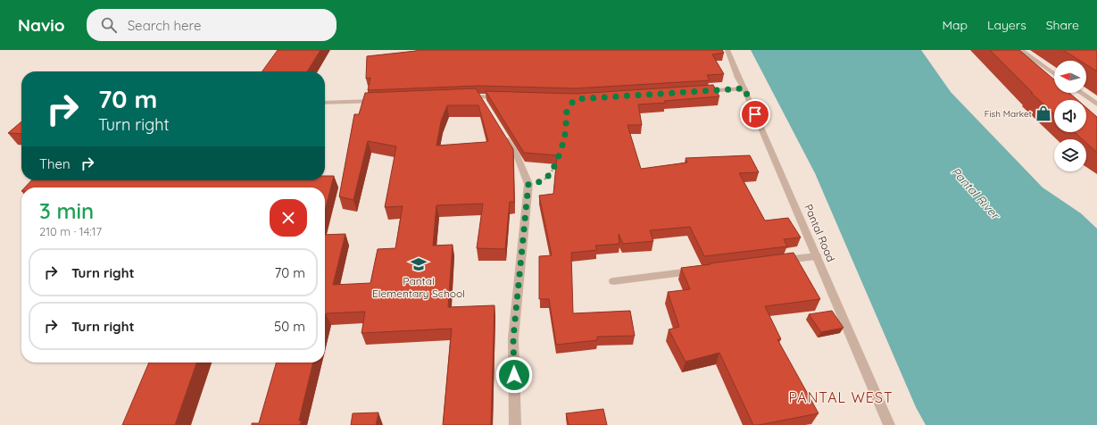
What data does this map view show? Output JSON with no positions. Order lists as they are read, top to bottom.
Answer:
{
  "streets": {
    "street": ["Pantal Road"]
  },
  "districts": ["PANTAL WEST"],
  "water": ["Pantal River"],
  "places": {
    "shop": ["Fish Market"],
    "school or university": ["Pantal Elementary School"]
  },
  "north": "left",
  "page": {
    "header": "Navio",
    "search": "Search here",
    "nav": ["Map", "Layers", "Share"],
    "turn": ["70 m", "Turn right"],
    "then": "Then",
    "heading": ["3 min", "210 m · 14:17"],
    "list": [
      {
        "name": "Turn right",
        "value": "70 m"
      },
      {
        "name": "Turn right",
        "value": "50 m"
      }
    ]
  }
}
